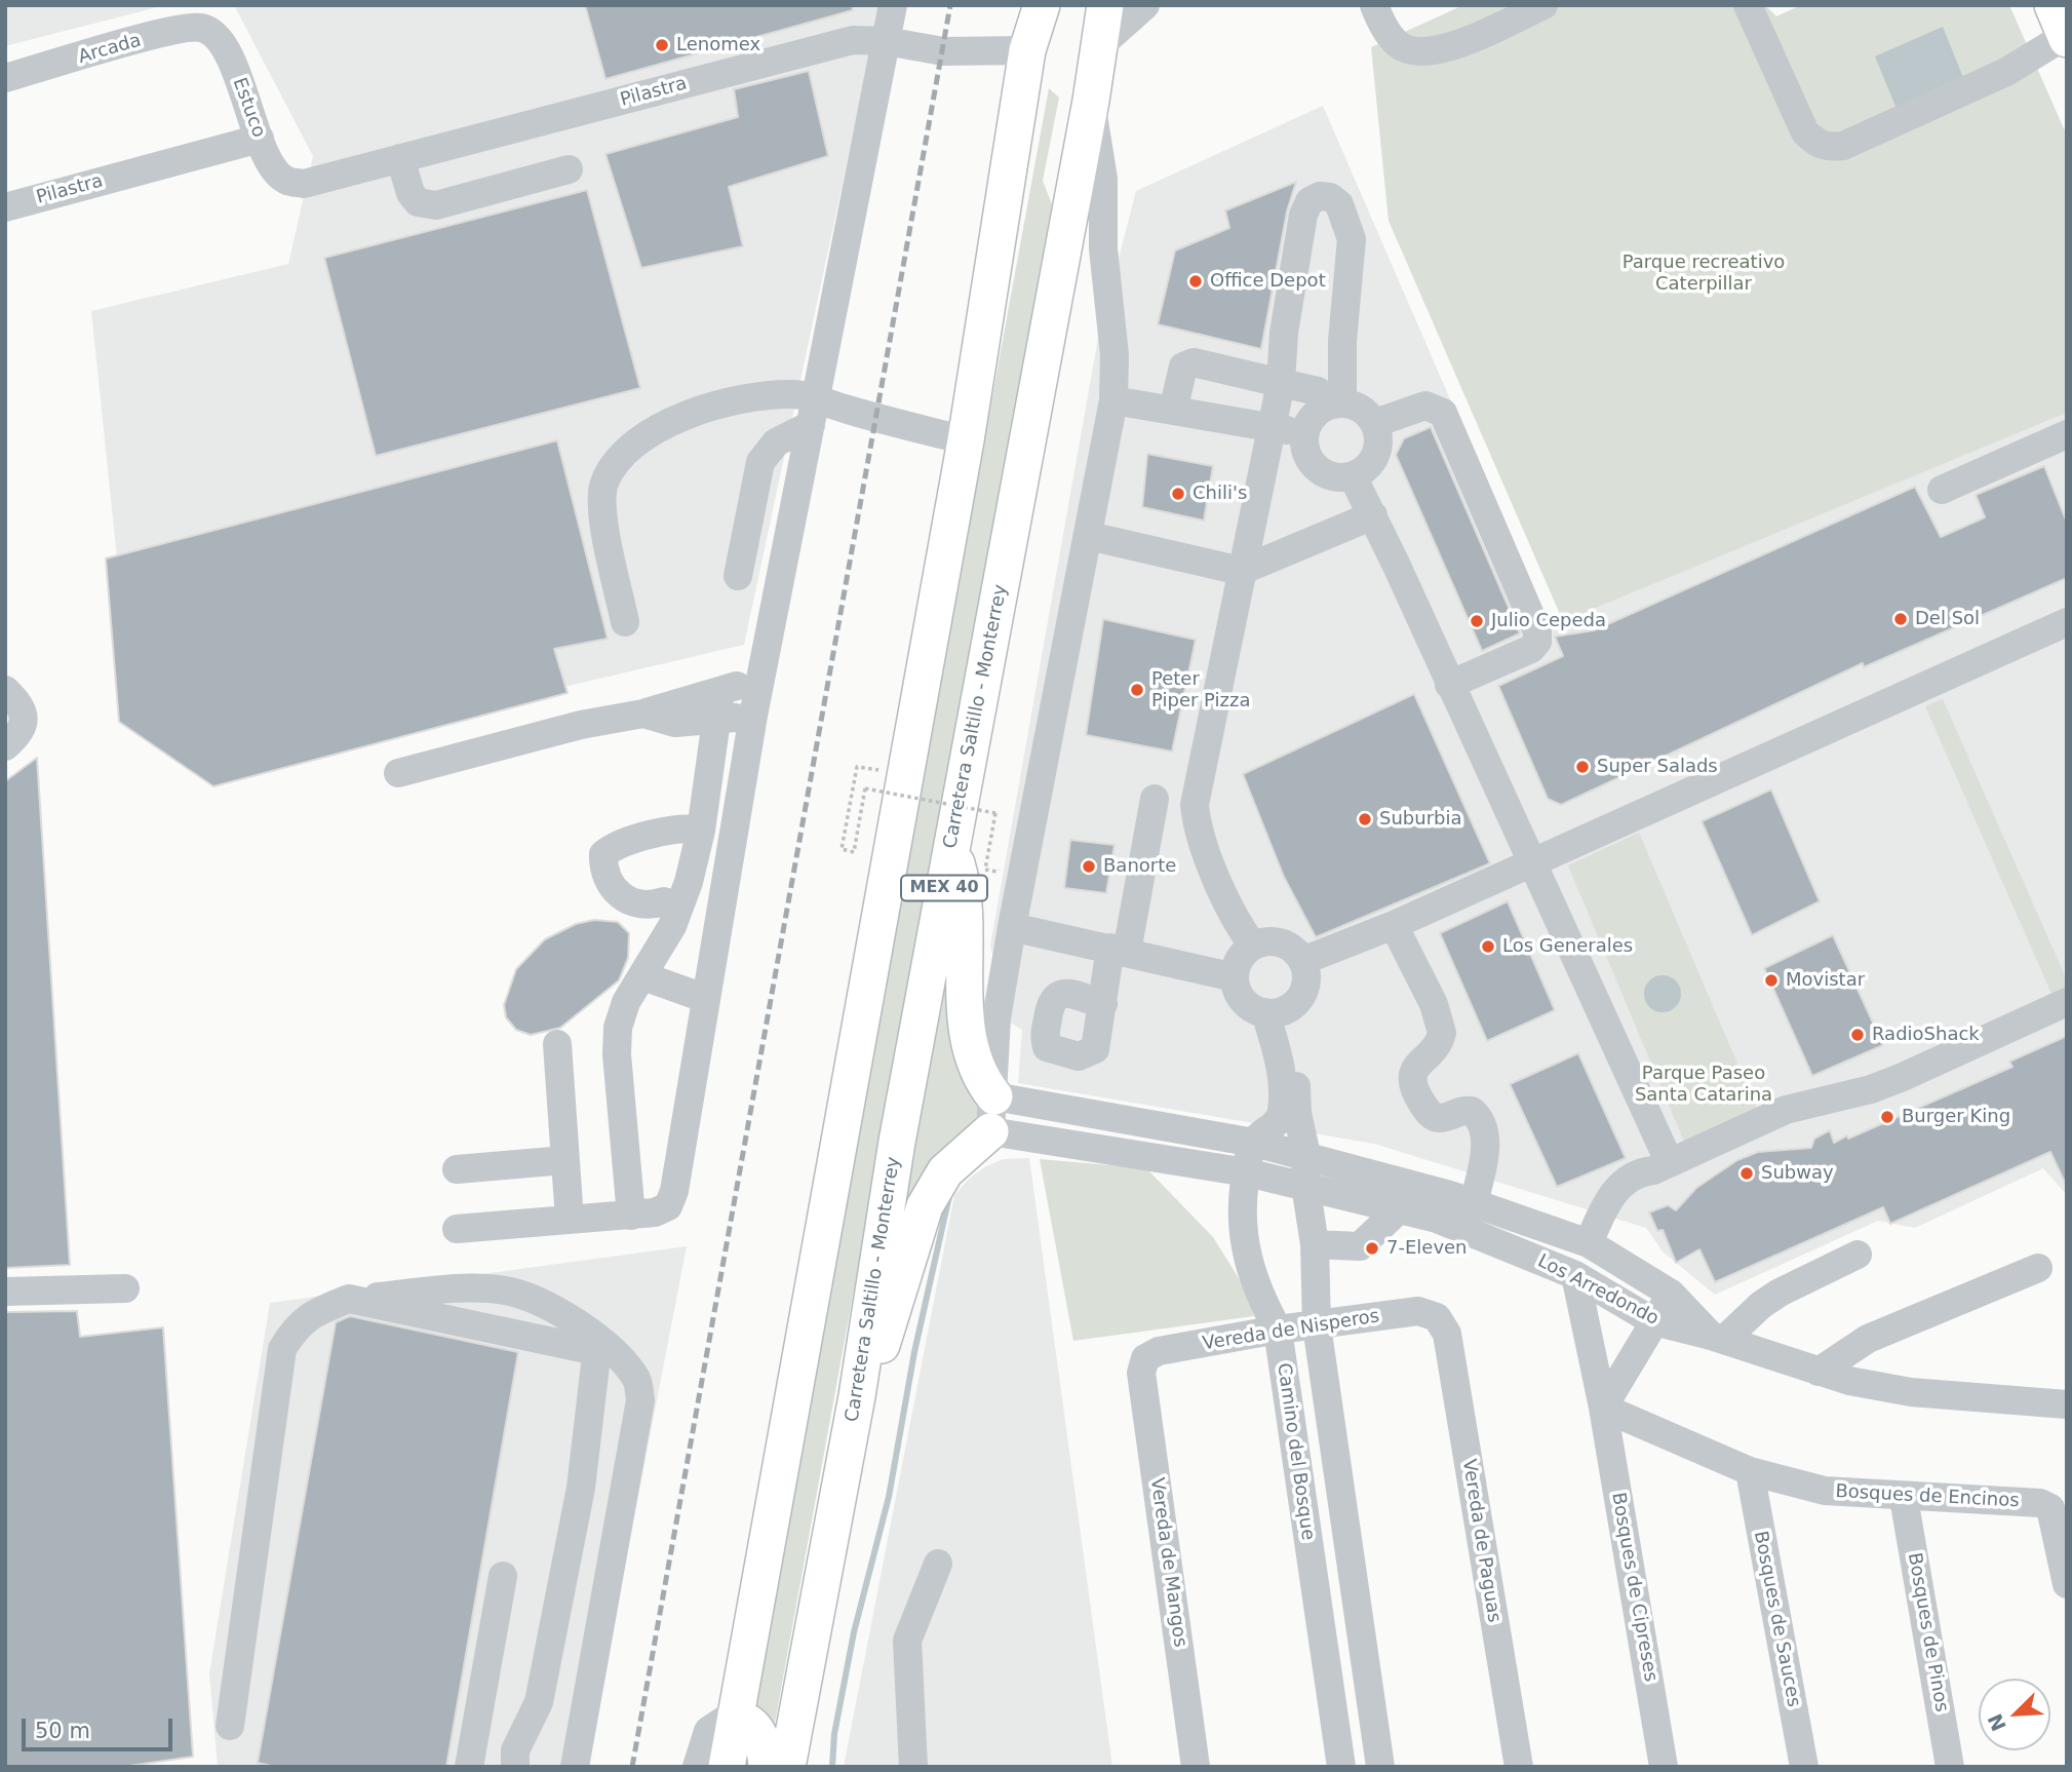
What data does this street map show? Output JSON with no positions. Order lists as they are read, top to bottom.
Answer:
{
  "streets": {
    "main road": ["Carretera Saltillo - Monterrey", "MEX 40"],
    "street": [
      "Arcada",
      "Pilastra",
      "Estuco",
      "Los Arredondo",
      "Vereda de Nisperos",
      "Camino del Bosque",
      "Bosques de Encinos",
      "Vereda de Paguas",
      "Vereda de Mangos",
      "Bosques de Cipreses",
      "Bosques de Sauces",
      "Bosques de Pinos"
    ]
  },
  "crossings": [
    ["Arcada", "Estuco"],
    ["Pilastra", "Estuco"],
    ["Pilastra", "MEX 40"],
    ["Los Arredondo", "Camino del Bosque"],
    ["Los Arredondo", "Bosques de Cipreses"],
    ["Vereda de Nisperos", "Camino del Bosque"],
    ["Vereda de Nisperos", "Vereda de Paguas"],
    ["Vereda de Nisperos", "Vereda de Mangos"],
    ["Bosques de Encinos", "Bosques de Cipreses"],
    ["Bosques de Encinos", "Bosques de Sauces"],
    ["Bosques de Encinos", "Bosques de Pinos"]
  ],
  "parks": ["Parque recreativo Caterpillar", "Parque Paseo Santa Catarina"],
  "places": [
    "Lenomex",
    "Office Depot",
    "Chili's",
    "Del Sol",
    "Julio Cepeda",
    "Peter Piper Pizza",
    "Super Salads",
    "Suburbia",
    "Banorte",
    "Los Generales",
    "Movistar",
    "RadioShack",
    "Burger King",
    "Subway",
    "7-Eleven"
  ],
  "scale_bar": "50 m",
  "north": "bottom left"
}
